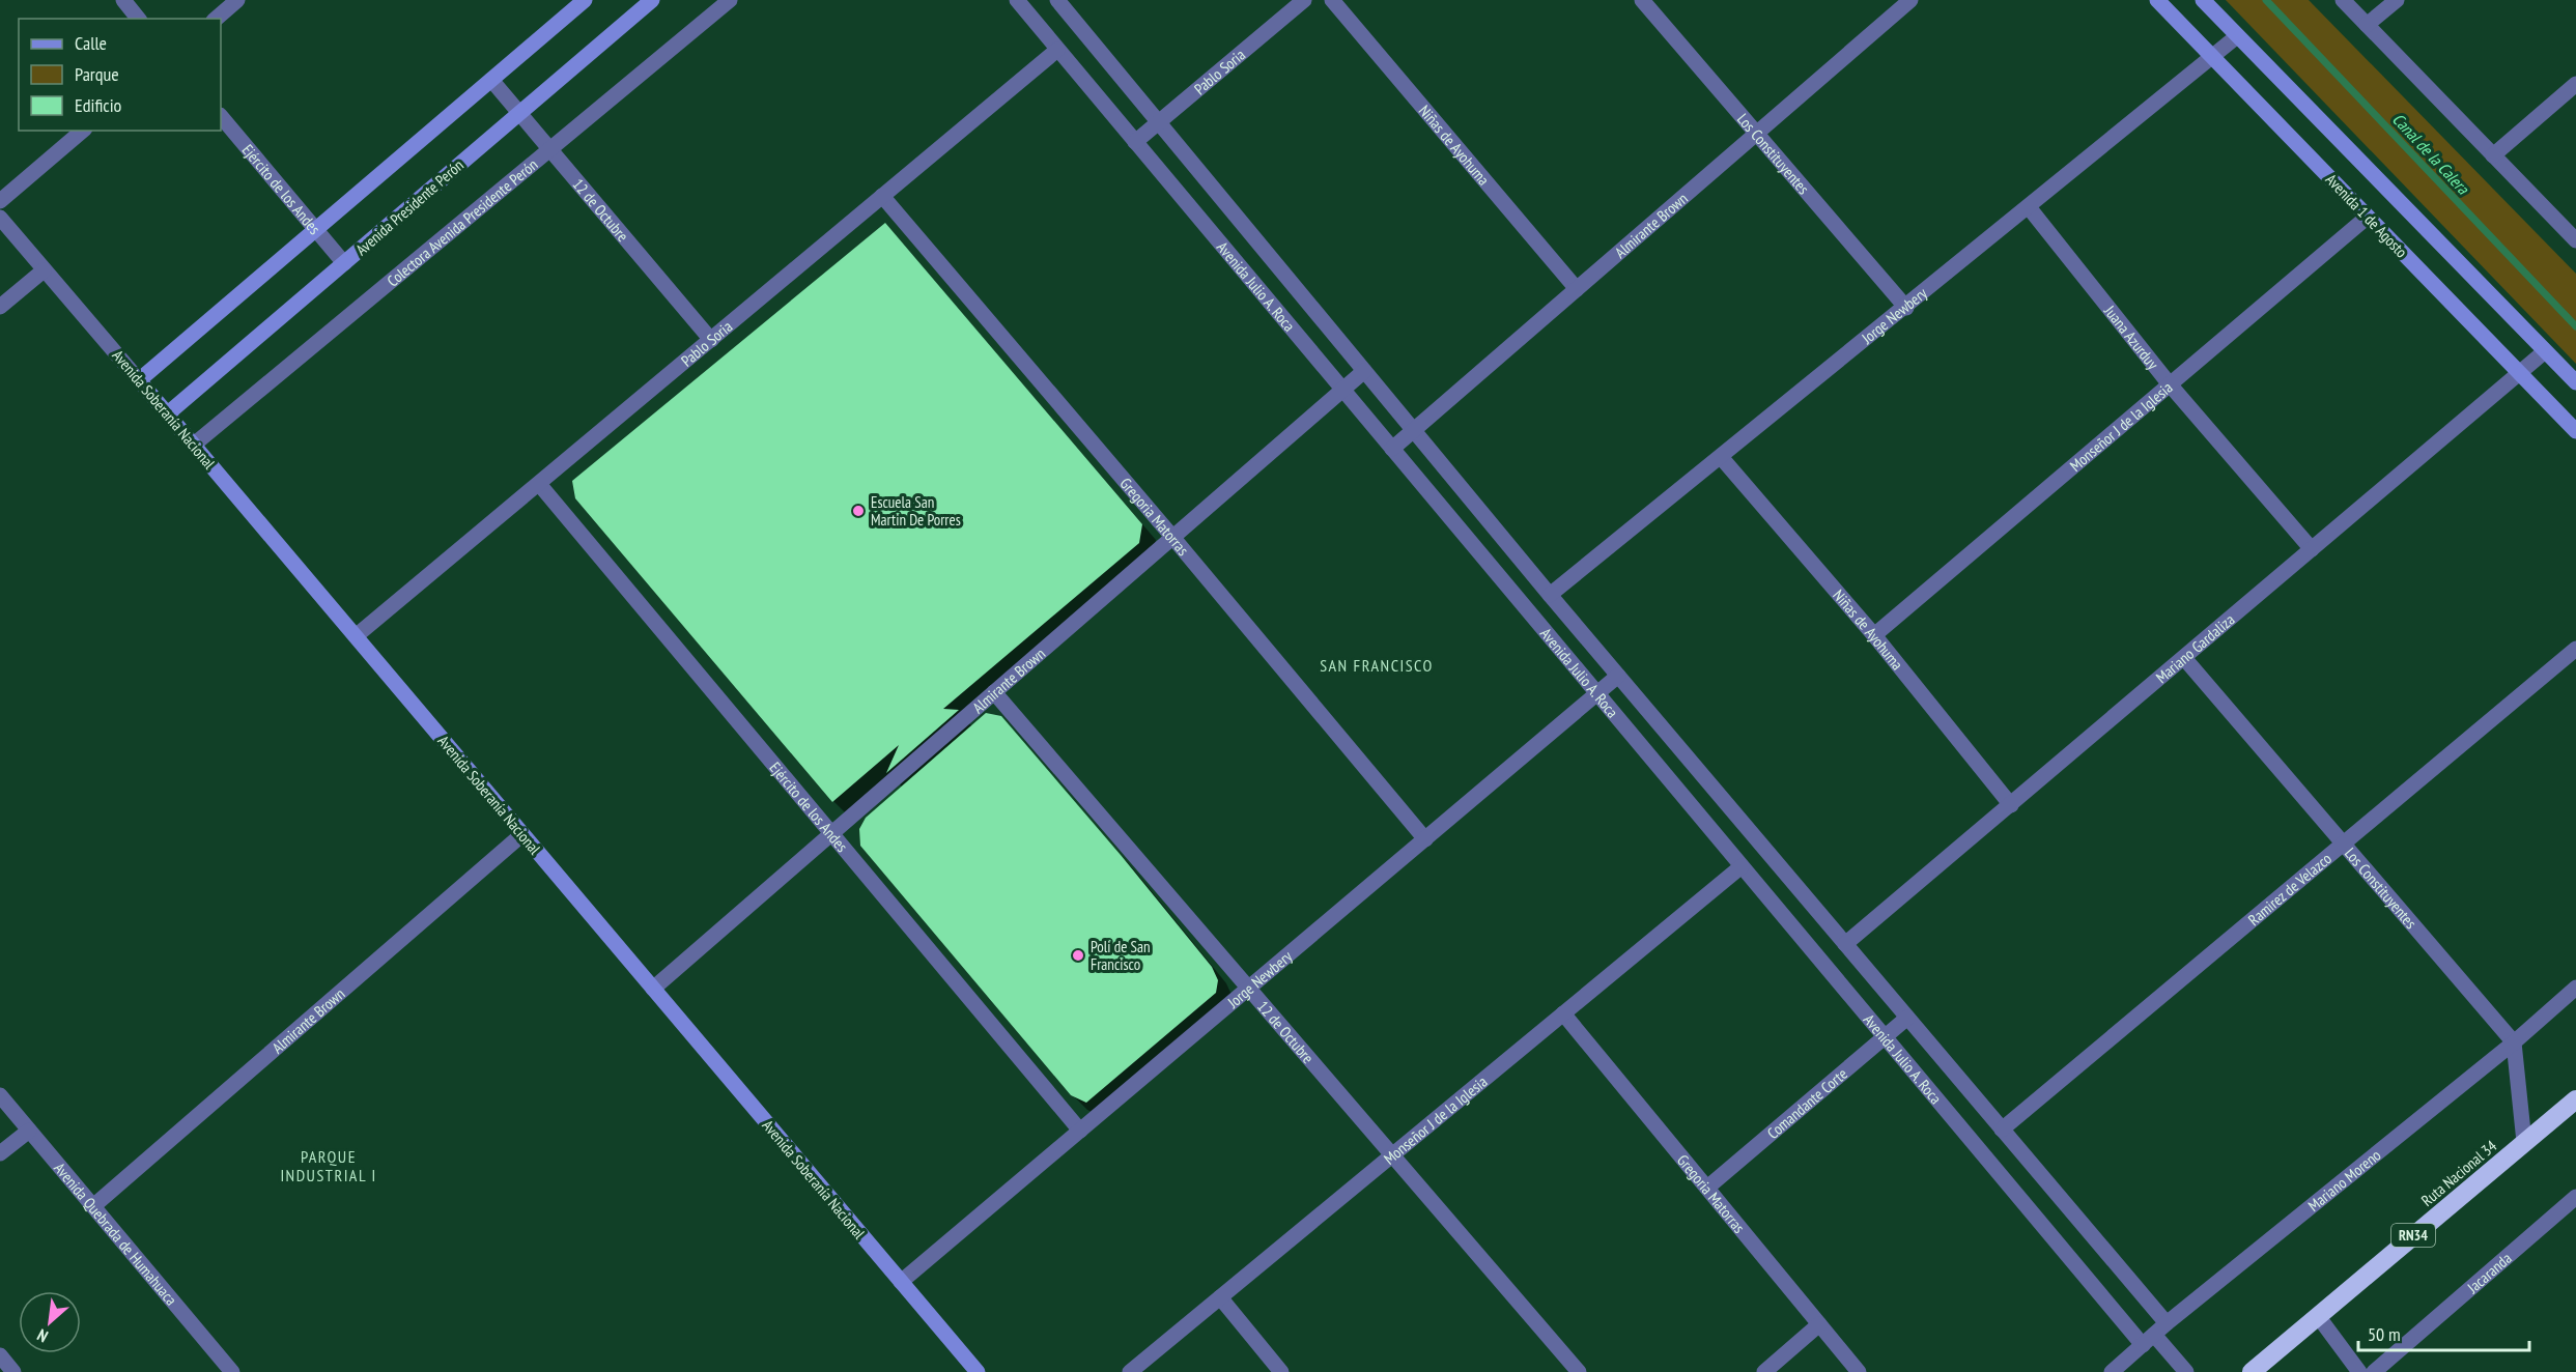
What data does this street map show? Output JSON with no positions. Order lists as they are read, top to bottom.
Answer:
{
  "streets": {
    "highway": ["Ruta Nacional 34", "RN34"],
    "street": [
      "Pablo Soria",
      "Niñas de Ayohuma",
      "Los Constituyentes",
      "Ejército de los Andes",
      "Avenida Presidente Perón",
      "12 de Octubre",
      "Avenida 1 de Agosto",
      "Colectora Avenida Presidente Perón",
      "Almirante Brown",
      "Avenida Julio A. Roca",
      "Jorge Newbery",
      "Juana Azurduy",
      "Avenida Soberanía Nacional",
      "Monseñor J de la Iglesia",
      "Gregoria Matorras",
      "Mariano Gardaliza",
      "Ramirez de Velazco",
      "Comandante Corte",
      "Mariano Moreno",
      "Avenida Quebrada de Humahuaca",
      "Jacaranda"
    ]
  },
  "crossings": [
    ["Pablo Soria", "Ejército de los Andes"],
    ["Pablo Soria", "12 de Octubre"],
    ["Pablo Soria", "Avenida Julio A. Roca"],
    ["Pablo Soria", "Avenida Soberanía Nacional"],
    ["Pablo Soria", "Gregoria Matorras"],
    ["Niñas de Ayohuma", "Almirante Brown"],
    ["Niñas de Ayohuma", "Jorge Newbery"],
    ["Niñas de Ayohuma", "Monseñor J de la Iglesia"],
    ["Niñas de Ayohuma", "Mariano Gardaliza"],
    ["Los Constituyentes", "Almirante Brown"],
    ["Los Constituyentes", "Jorge Newbery"],
    ["Los Constituyentes", "Mariano Gardaliza"],
    ["Los Constituyentes", "Ramirez de Velazco"],
    ["Los Constituyentes", "Mariano Moreno"],
    ["Ejército de los Andes", "Avenida Presidente Perón"],
    ["Ejército de los Andes", "Almirante Brown"],
    ["Ejército de los Andes", "Jorge Newbery"],
    ["Avenida Presidente Perón", "12 de Octubre"],
    ["Avenida Presidente Perón", "Avenida Soberanía Nacional"],
    ["12 de Octubre", "Colectora Avenida Presidente Perón"],
    ["12 de Octubre", "Almirante Brown"],
    ["12 de Octubre", "Jorge Newbery"],
    ["12 de Octubre", "Monseñor J de la Iglesia"],
    ["Avenida 1 de Agosto", "Jorge Newbery"],
    ["Avenida 1 de Agosto", "Monseñor J de la Iglesia"],
    ["Avenida 1 de Agosto", "Mariano Gardaliza"],
    ["Colectora Avenida Presidente Perón", "Avenida Soberanía Nacional"],
    ["Almirante Brown", "Avenida Julio A. Roca"],
    ["Almirante Brown", "Avenida Soberanía Nacional"],
    ["Almirante Brown", "Gregoria Matorras"],
    ["Almirante Brown", "Avenida Quebrada de Humahuaca"],
    ["Avenida Julio A. Roca", "Jorge Newbery"],
    ["Avenida Julio A. Roca", "Monseñor J de la Iglesia"],
    ["Avenida Julio A. Roca", "Mariano Gardaliza"],
    ["Avenida Julio A. Roca", "Ramirez de Velazco"],
    ["Avenida Julio A. Roca", "Comandante Corte"],
    ["Avenida Julio A. Roca", "Mariano Moreno"],
    ["Jorge Newbery", "Juana Azurduy"],
    ["Jorge Newbery", "Avenida Soberanía Nacional"],
    ["Jorge Newbery", "Gregoria Matorras"],
    ["Juana Azurduy", "Monseñor J de la Iglesia"],
    ["Juana Azurduy", "Mariano Gardaliza"],
    ["Monseñor J de la Iglesia", "Gregoria Matorras"],
    ["Gregoria Matorras", "Comandante Corte"]
  ],
  "districts": ["SAN FRANCISCO", "PARQUE INDUSTRIAL I"],
  "water": ["Canal de la Calera"],
  "places": ["Escuela San Martin De Porres", "Poli de San Francisco"],
  "legend": ["Calle", "Parque", "Edificio"],
  "scale_bar": "50 m",
  "north": "bottom left"
}
